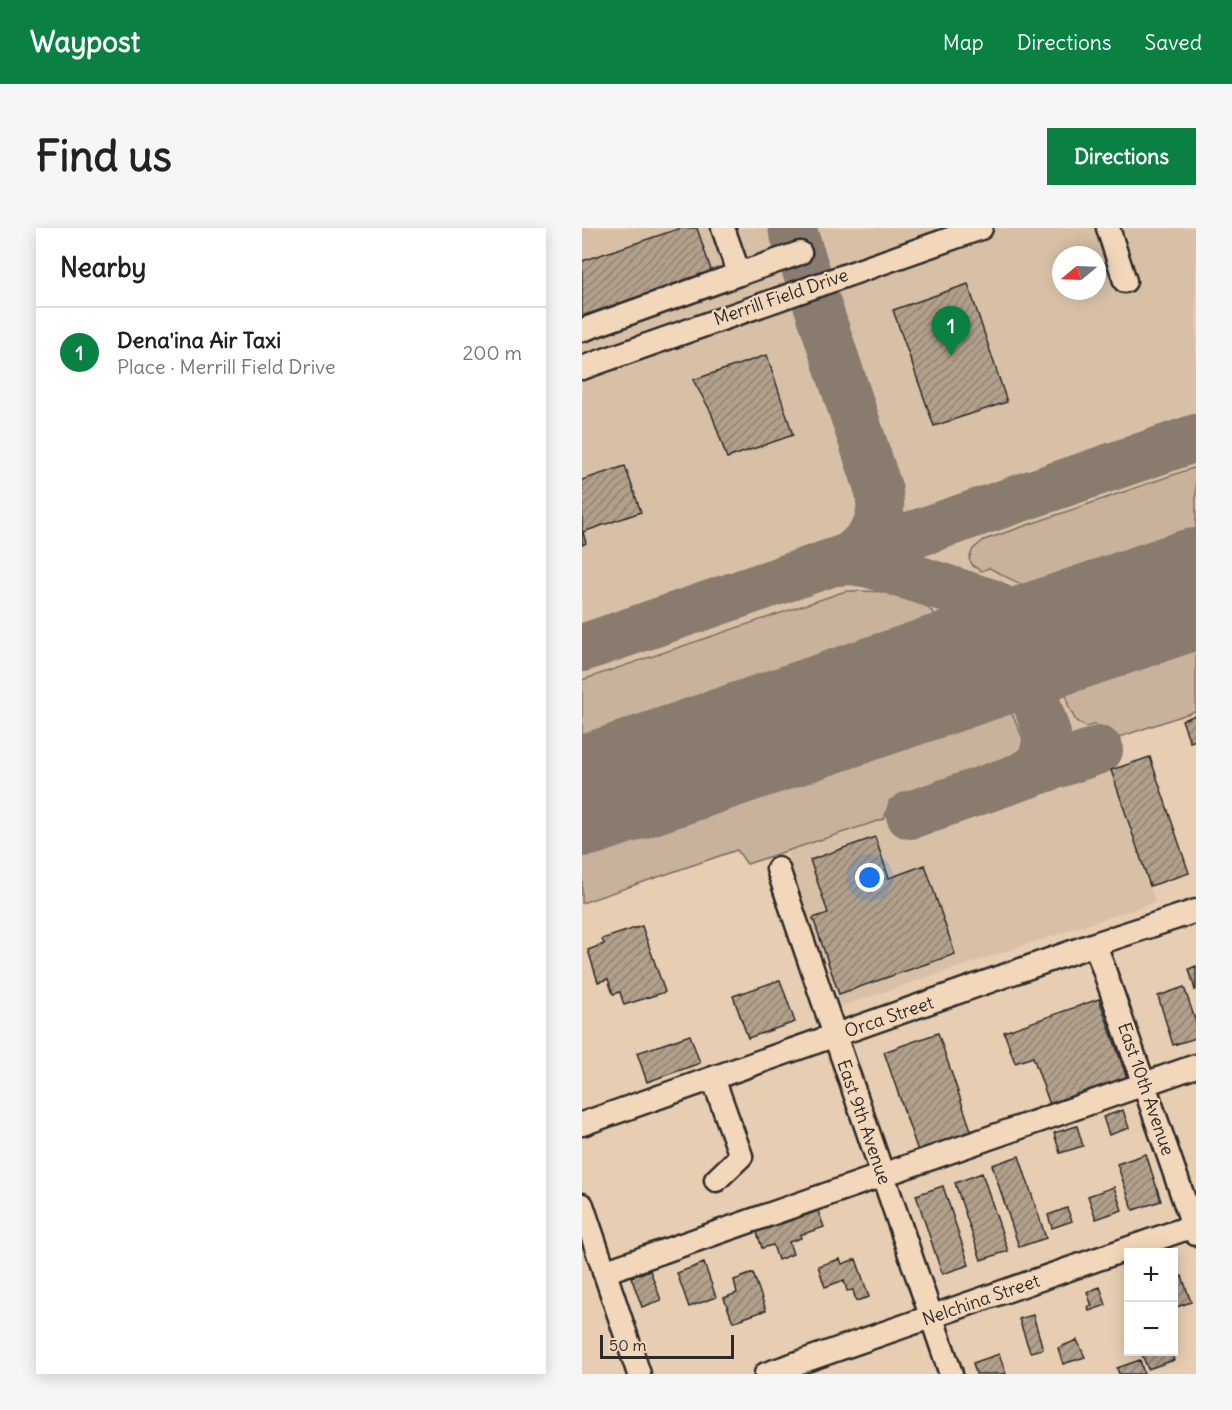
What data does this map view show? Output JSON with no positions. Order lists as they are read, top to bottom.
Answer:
{
  "streets": {
    "street": [
      "Merrill Field Drive",
      "Orca Street",
      "East 10th Avenue",
      "East 9th Avenue",
      "Nelchina Street"
    ]
  },
  "crossings": [
    ["Orca Street", "East 10th Avenue"],
    ["Orca Street", "East 9th Avenue"],
    ["East 10th Avenue", "Nelchina Street"],
    ["East 9th Avenue", "Nelchina Street"]
  ],
  "scale_bar": "50 m",
  "north": "left",
  "page": {
    "header": "Waypost",
    "nav": ["Map", "Directions", "Saved"],
    "buttons": "Directions",
    "title": "Find us",
    "heading": "Nearby",
    "list": [
      {
        "mark": "1",
        "name": "Dena'ina Air Taxi",
        "note": "Place · Merrill Field Drive",
        "value": "200 m"
      }
    ],
    "pins": "1",
    "map_buttons": ["+", "−"],
    "scale": "50 m"
  }
}
